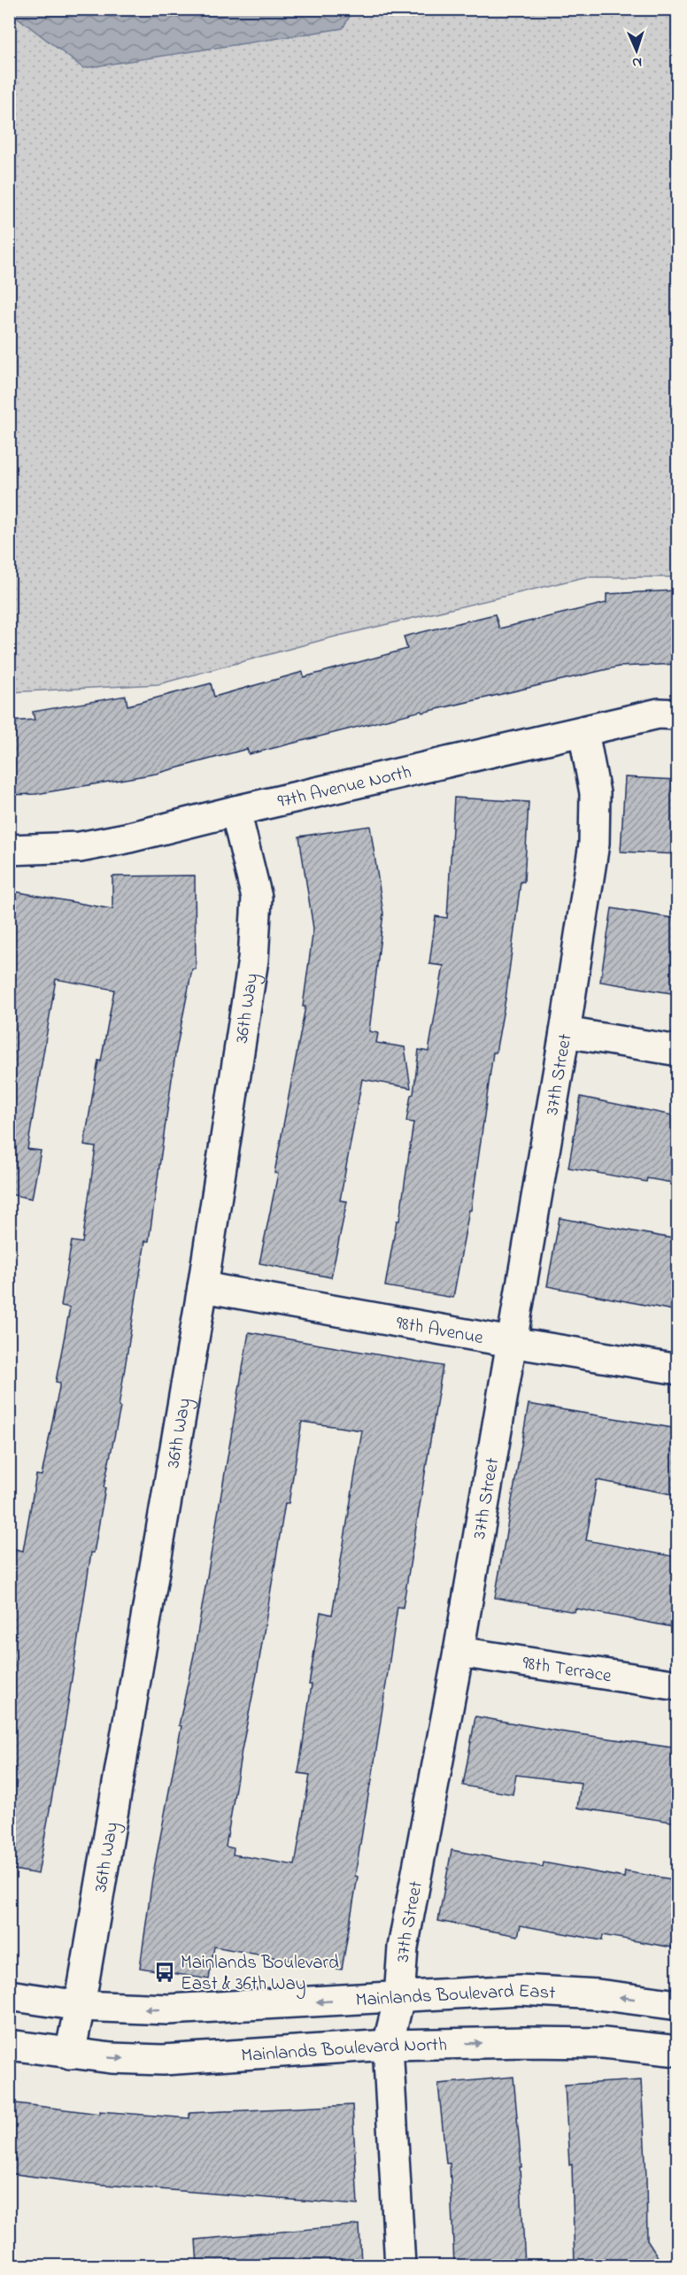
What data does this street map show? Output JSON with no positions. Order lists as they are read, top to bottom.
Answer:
{
  "streets": {
    "street": [
      "97th Avenue North",
      "36th Way",
      "37th Street",
      "98th Avenue",
      "98th Terrace",
      "Mainlands Boulevard East",
      "Mainlands Boulevard North"
    ]
  },
  "crossings": [
    ["97th Avenue North", "36th Way"],
    ["97th Avenue North", "37th Street"],
    ["36th Way", "98th Avenue"],
    ["36th Way", "Mainlands Boulevard East"],
    ["36th Way", "Mainlands Boulevard North"],
    ["37th Street", "98th Avenue"],
    ["37th Street", "98th Terrace"],
    ["37th Street", "Mainlands Boulevard East"],
    ["37th Street", "Mainlands Boulevard North"]
  ],
  "one_way": ["Mainlands Boulevard East", "Mainlands Boulevard North"],
  "places": {
    "bus stop": ["Mainlands Boulevard East & 36th Way"]
  },
  "north": "bottom"
}
